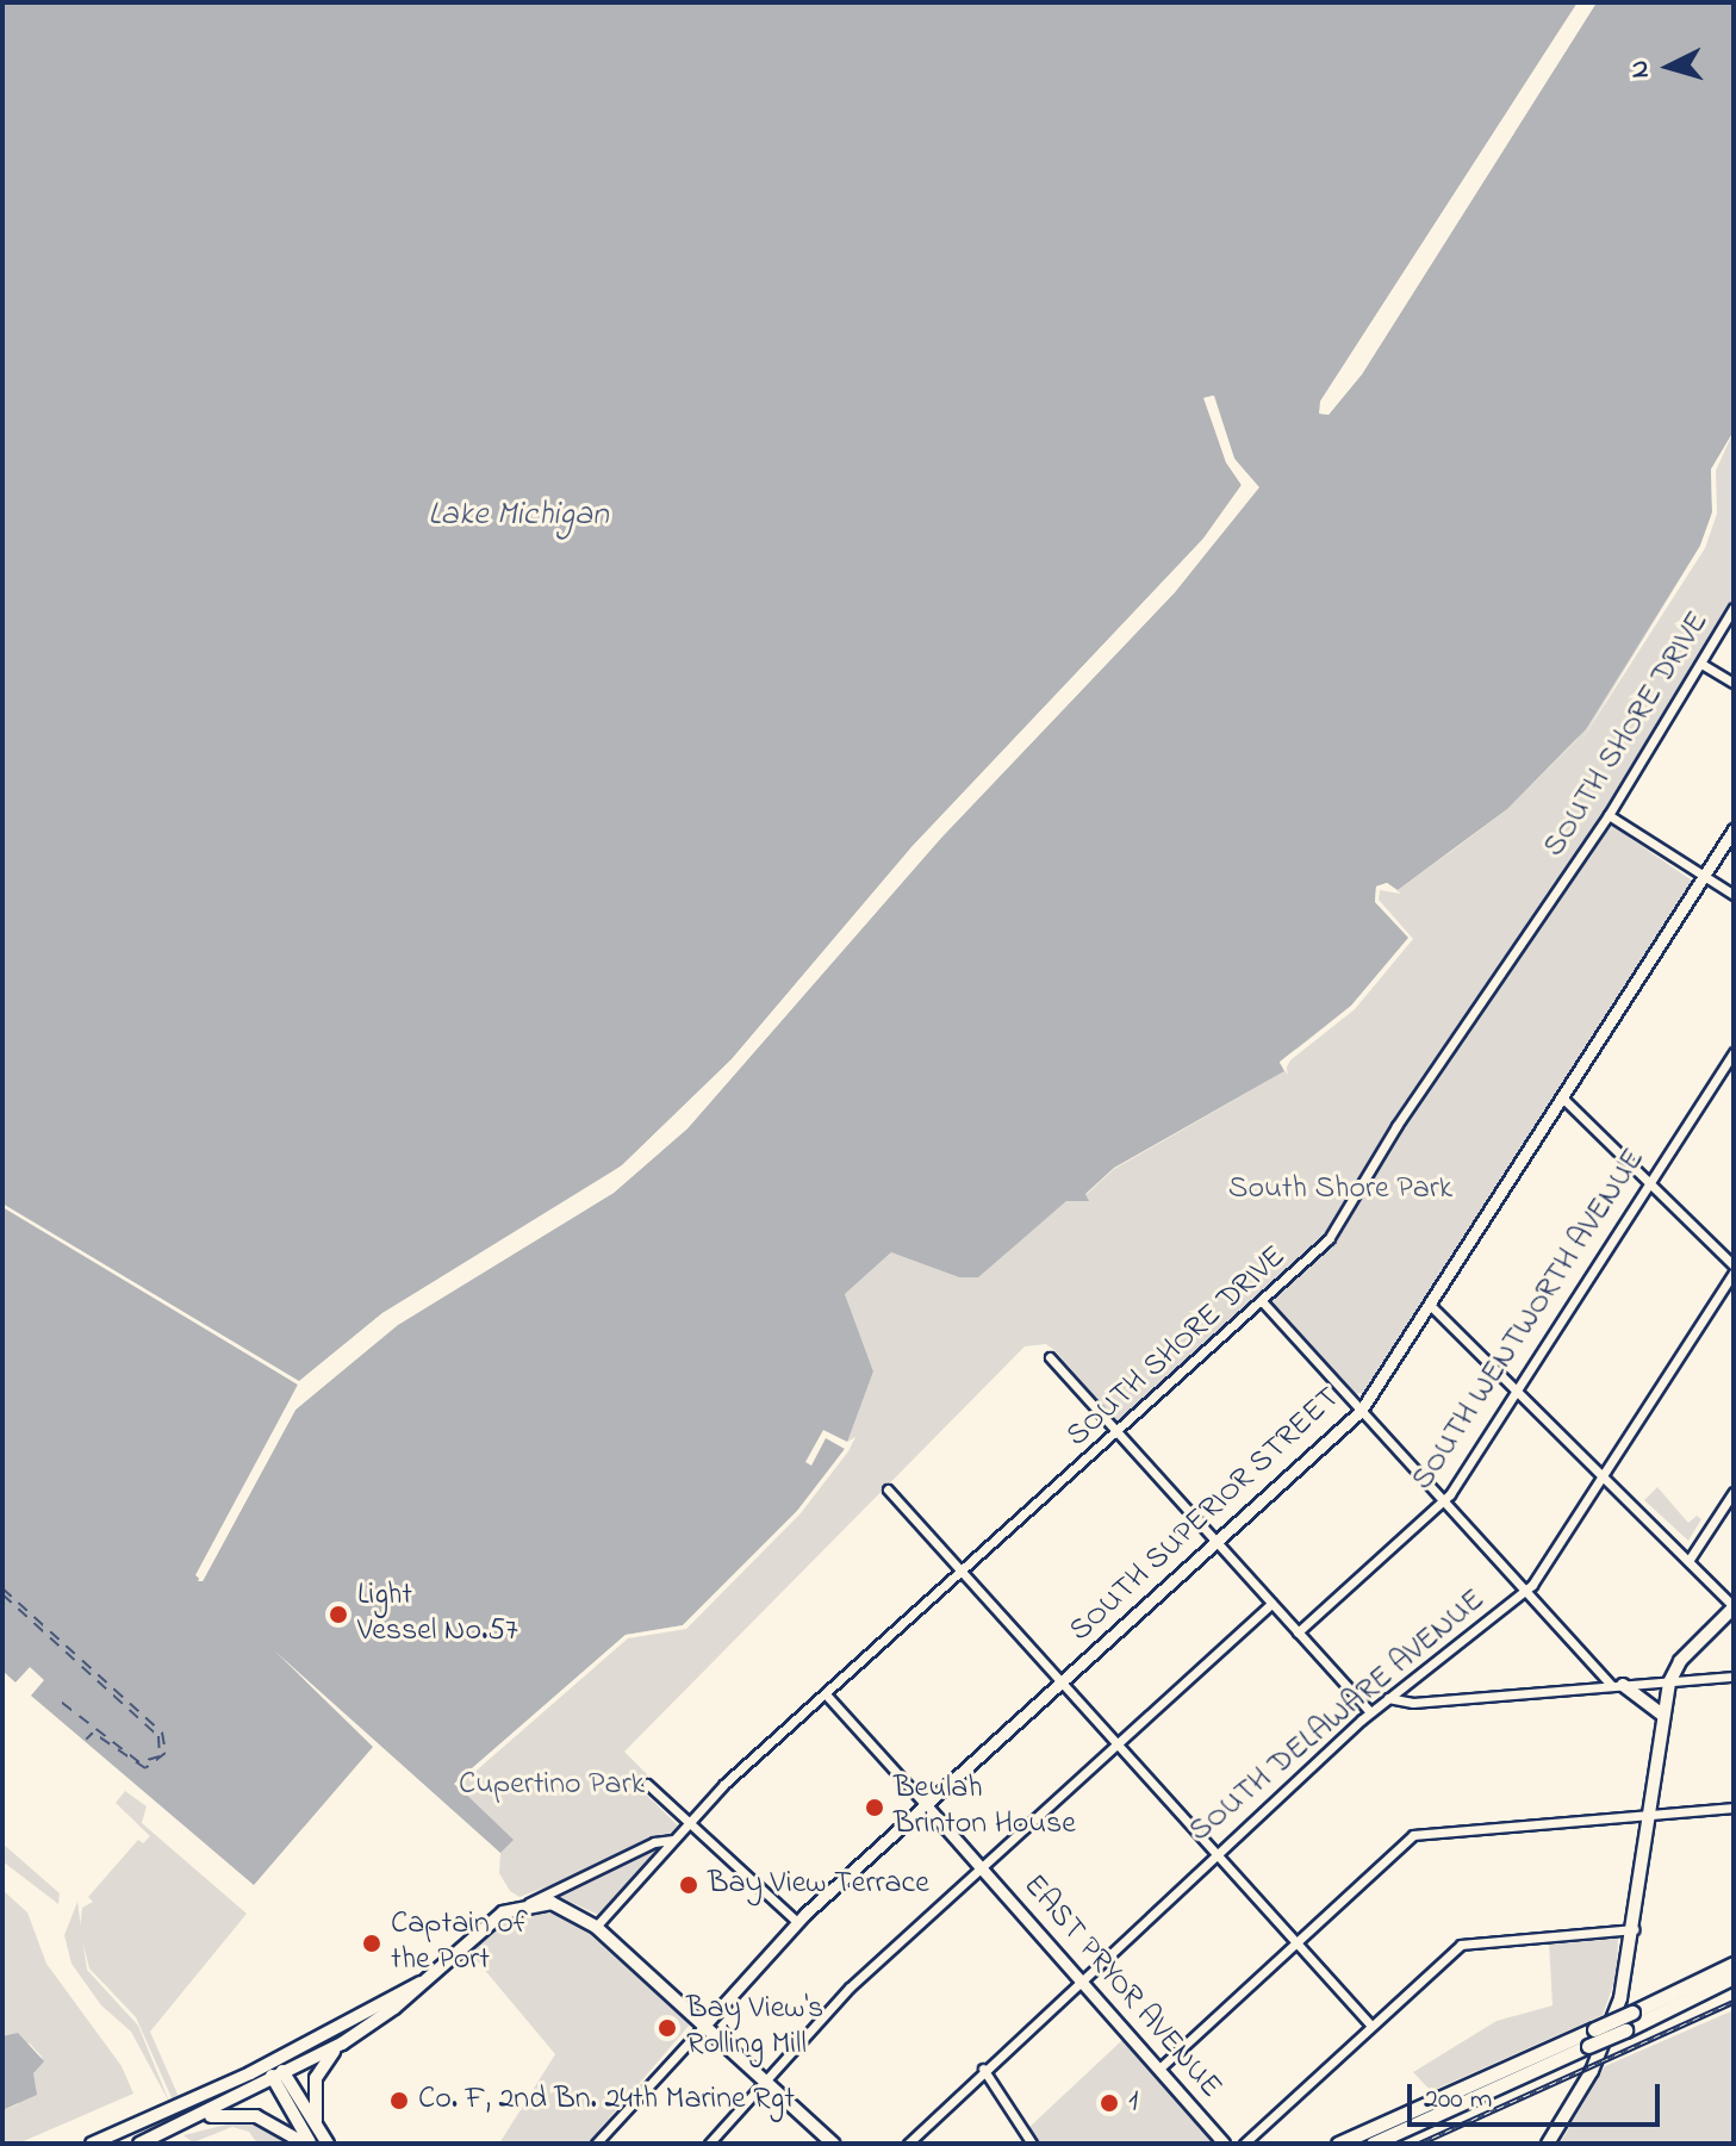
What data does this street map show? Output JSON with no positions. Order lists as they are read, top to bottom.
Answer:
{
  "streets": {
    "street": [
      "SOUTH SHORE DRIVE",
      "SOUTH WENTWORTH AVENUE",
      "SOUTH SUPERIOR STREET",
      "SOUTH DELAWARE AVENUE",
      "EAST PRYOR AVENUE"
    ]
  },
  "crossings": [
    ["SOUTH SHORE DRIVE", "EAST PRYOR AVENUE"],
    ["SOUTH SUPERIOR STREET", "EAST PRYOR AVENUE"],
    ["SOUTH DELAWARE AVENUE", "EAST PRYOR AVENUE"]
  ],
  "water": ["Lake Michigan"],
  "parks": ["South Shore Park", "Cupertino Park"],
  "places": [
    "Light Vessel No.57",
    "Beulah Brinton House",
    "Bay View Terrace",
    "Captain of the Port",
    "Bay View's Rolling Mill",
    "Co. F, 2nd Bn. 24th Marine Rgt",
    "1"
  ],
  "scale_bar": "200 m",
  "north": "left"
}
